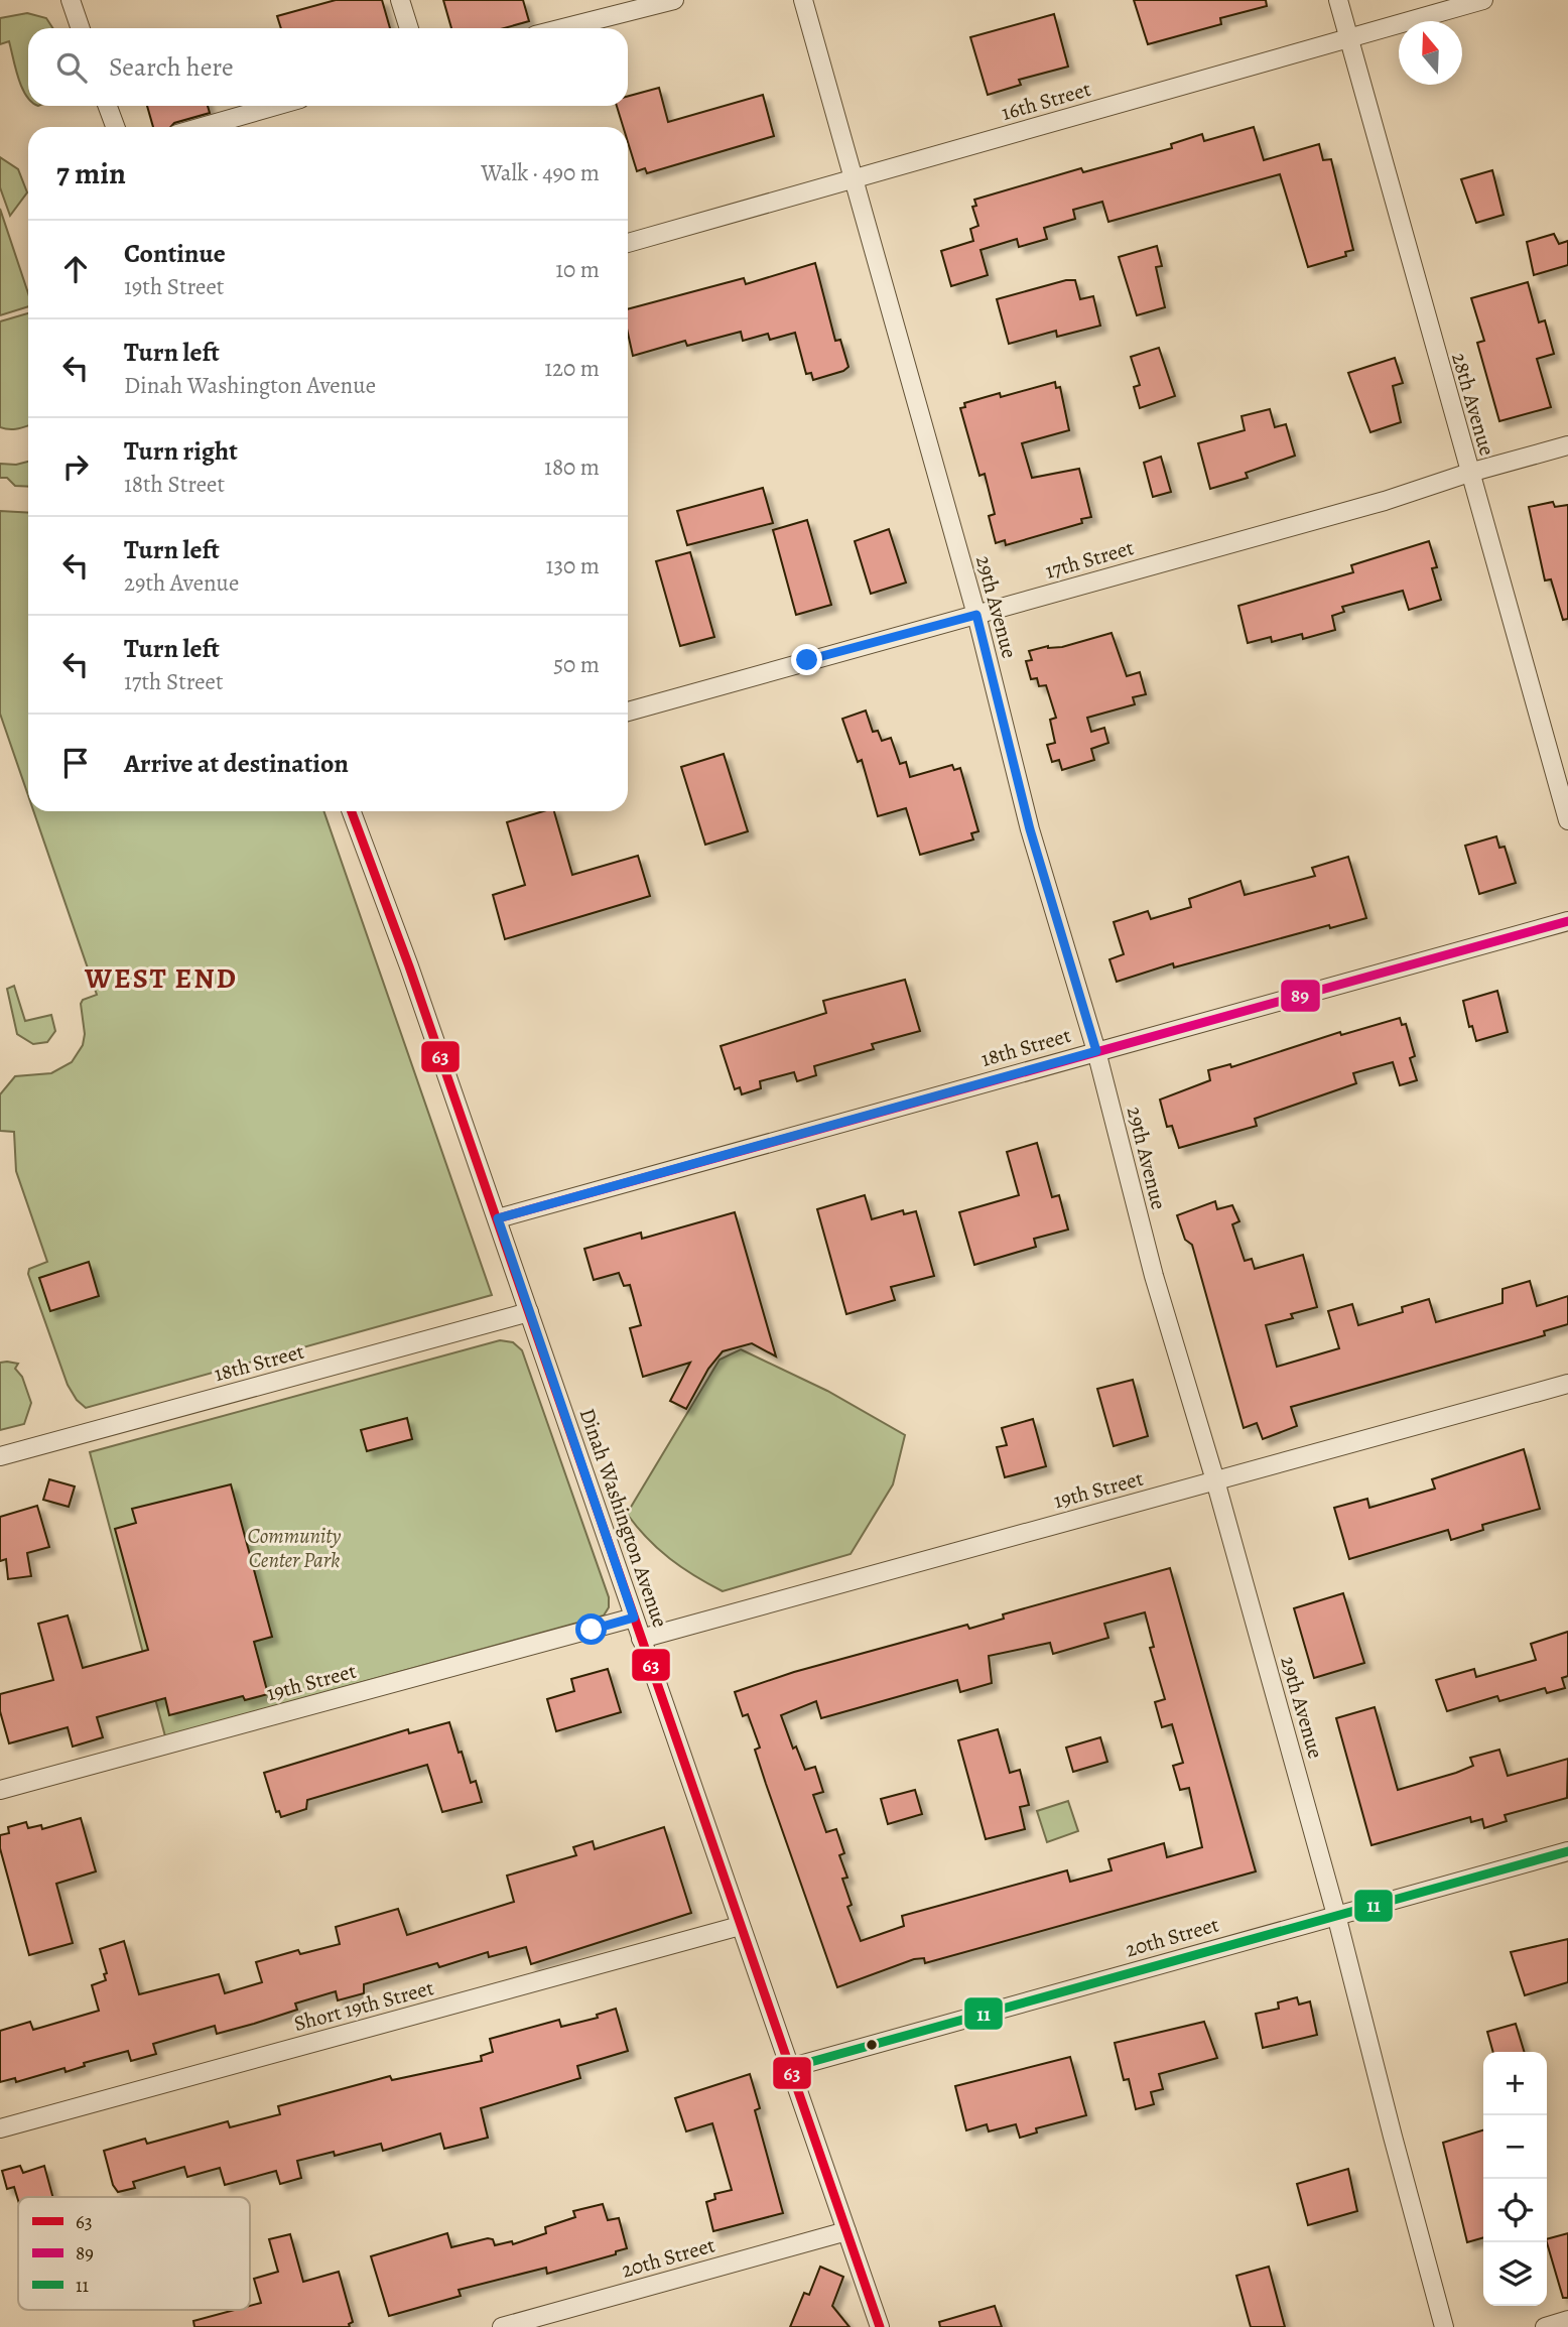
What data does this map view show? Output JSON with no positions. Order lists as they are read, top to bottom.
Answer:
{
  "streets": {
    "street": [
      "16th Street",
      "28th Avenue",
      "17th Street",
      "29th Avenue",
      "18th Street",
      "19th Street",
      "Dinah Washington Avenue",
      "20th Street",
      "Short 19th Street"
    ]
  },
  "crossings": [
    ["16th Street", "28th Avenue"],
    ["16th Street", "29th Avenue"],
    ["28th Avenue", "17th Street"],
    ["17th Street", "29th Avenue"],
    ["29th Avenue", "18th Street"],
    ["29th Avenue", "19th Street"],
    ["29th Avenue", "20th Street"],
    ["18th Street", "Dinah Washington Avenue"],
    ["19th Street", "Dinah Washington Avenue"],
    ["Dinah Washington Avenue", "20th Street"],
    ["Dinah Washington Avenue", "Short 19th Street"]
  ],
  "districts": ["WEST END"],
  "parks": ["Community Center Park"],
  "lines": ["transit line 63", "transit line 89", "transit line 11"],
  "legend": ["63", "89", "11"],
  "north": "top",
  "page": {
    "search": "Search here",
    "heading": ["7 min", "Walk · 490 m"],
    "list": [
      ["Continue", "19th Street", "10 m"],
      ["Turn left", "Dinah Washington Avenue", "120 m"],
      ["Turn right", "18th Street", "180 m"],
      ["Turn left", "29th Avenue", "130 m"],
      ["Turn left", "17th Street", "50 m"],
      "Arrive at destination"
    ],
    "map_buttons": ["+", "−"]
  }
}
